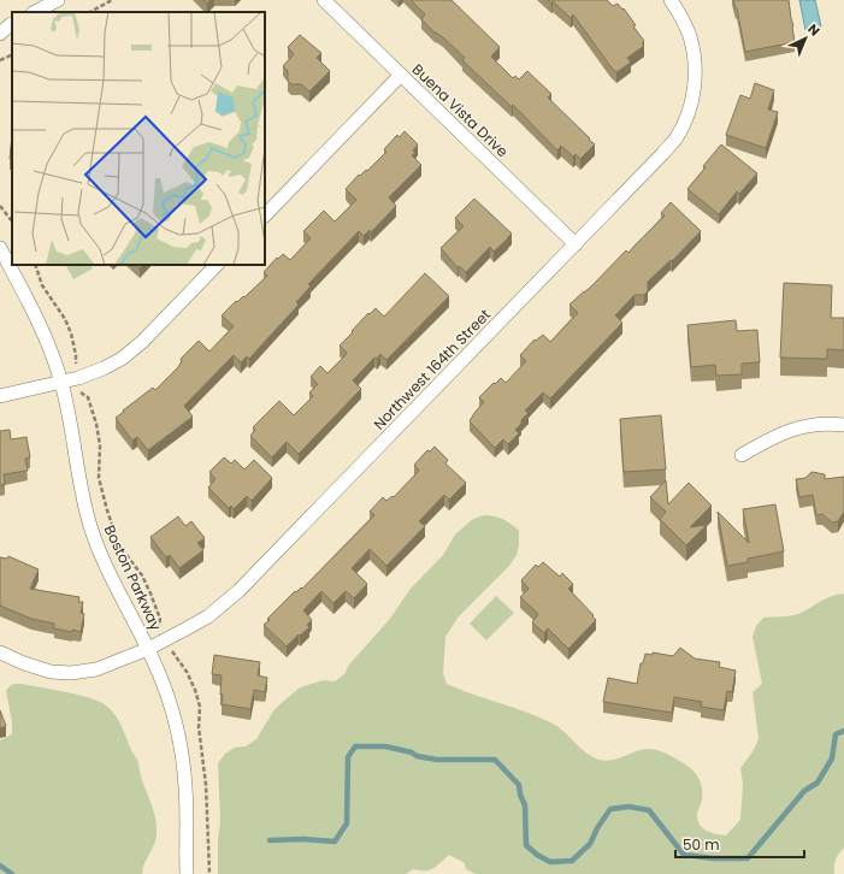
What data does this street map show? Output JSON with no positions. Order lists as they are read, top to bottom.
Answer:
{
  "streets": {
    "street": ["Buena Vista Drive", "Northwest 164th Street", "Boston Parkway"]
  },
  "crossings": [
    ["Buena Vista Drive", "Northwest 164th Street"],
    ["Northwest 164th Street", "Boston Parkway"]
  ],
  "scale_bar": "50 m",
  "north": "top right"
}
